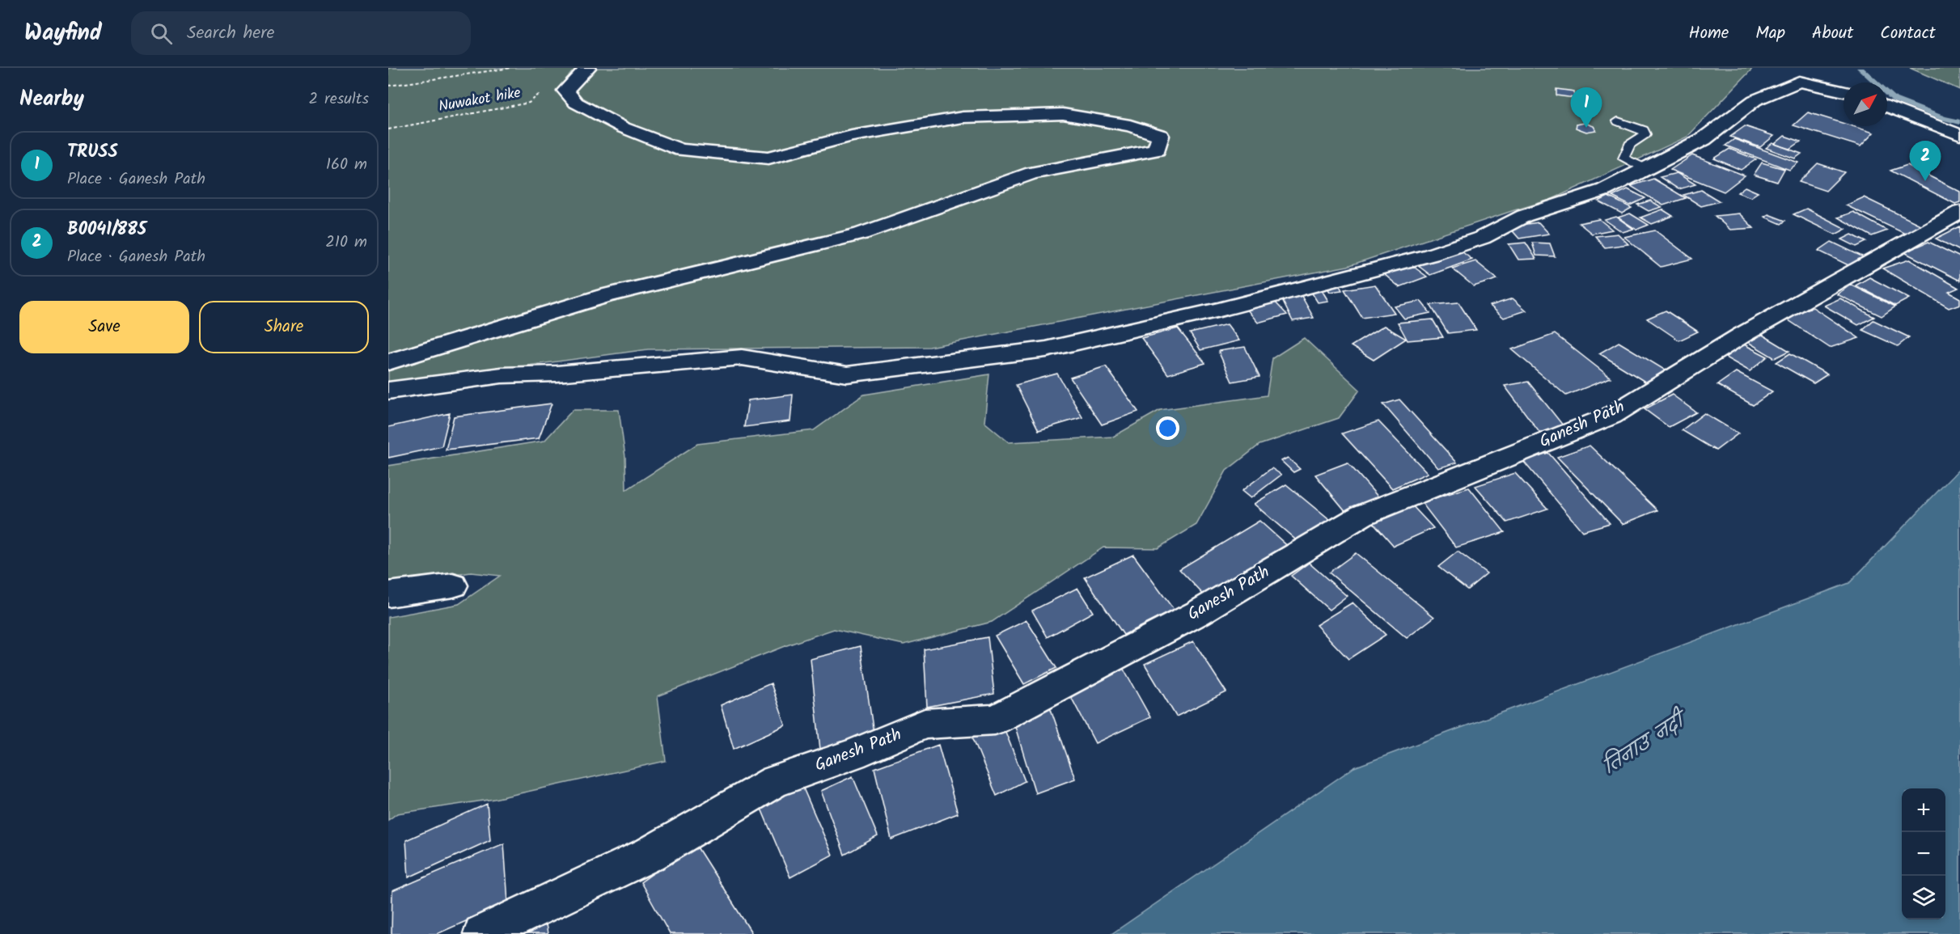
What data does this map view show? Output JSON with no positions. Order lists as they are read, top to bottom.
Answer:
{
  "streets": {
    "street": ["Ganesh Path"],
    "path": ["Nuwakot hike"]
  },
  "water": ["तिनाउ नदी"],
  "north": "top right",
  "page": {
    "header": "Wayfind",
    "search": "Search here",
    "nav": [
      "Home",
      "Map",
      "About",
      "Contact"
    ],
    "heading": ["Nearby", "2 results"],
    "pins": ["1", "2"],
    "list": [
      {
        "mark": "1",
        "name": "TRUSS",
        "note": "Place · Ganesh Path",
        "value": "160 m"
      },
      {
        "mark": "2",
        "name": "B0041/885",
        "note": "Place · Ganesh Path",
        "value": "210 m"
      }
    ],
    "buttons": ["Save", "Share"],
    "map_buttons": ["+", "−"]
  }
}
